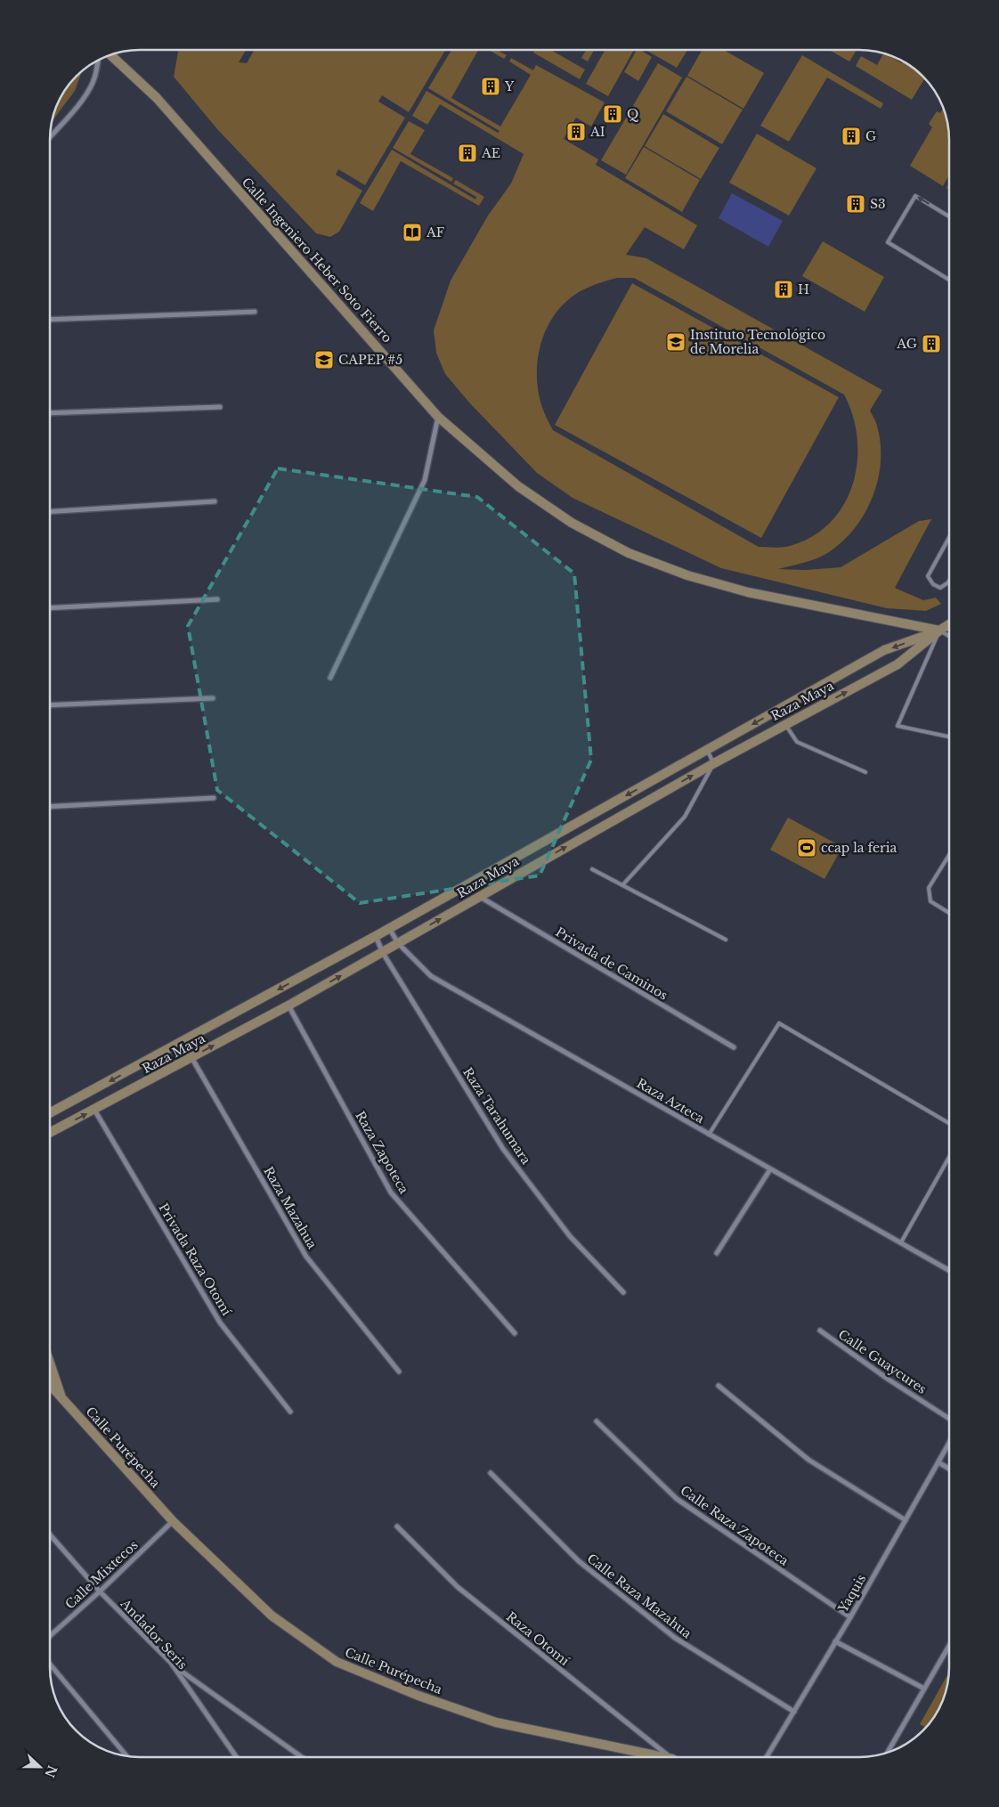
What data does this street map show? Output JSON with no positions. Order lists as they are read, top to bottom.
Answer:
{
  "streets": {
    "street": [
      "Calle Ingeniero Heber Soto Fierro",
      "Raza Maya",
      "Privada de Caminos",
      "Raza Azteca",
      "Raza Tarahumara",
      "Raza Zapoteca",
      "Raza Mazahua",
      "Privada Raza Otomí",
      "Calle Guaycures",
      "Calle Purépecha",
      "Calle Raza Zapoteca",
      "Calle Mixtecos",
      "Yaquis",
      "Calle Raza Mazahua",
      "Andador Seris",
      "Raza Otomí"
    ]
  },
  "crossings": [
    ["Calle Ingeniero Heber Soto Fierro", "Raza Maya"],
    ["Raza Maya", "Privada de Caminos"],
    ["Raza Maya", "Raza Azteca"],
    ["Raza Maya", "Raza Tarahumara"],
    ["Raza Maya", "Raza Zapoteca"],
    ["Raza Maya", "Raza Mazahua"],
    ["Raza Maya", "Privada Raza Otomí"],
    ["Calle Purépecha", "Calle Mixtecos"],
    ["Calle Raza Zapoteca", "Yaquis"],
    ["Calle Mixtecos", "Andador Seris"],
    ["Yaquis", "Calle Raza Mazahua"]
  ],
  "places": {
    "building": [
      "Y",
      "Q",
      "AI",
      "G",
      "AE",
      "S3",
      "H",
      "AG"
    ],
    "library": ["AF"],
    "school or university": ["Instituto Tecnológico de Morelia", "CAPEP #5"],
    "sports": ["ccap la feria"]
  },
  "north": "right"
}
